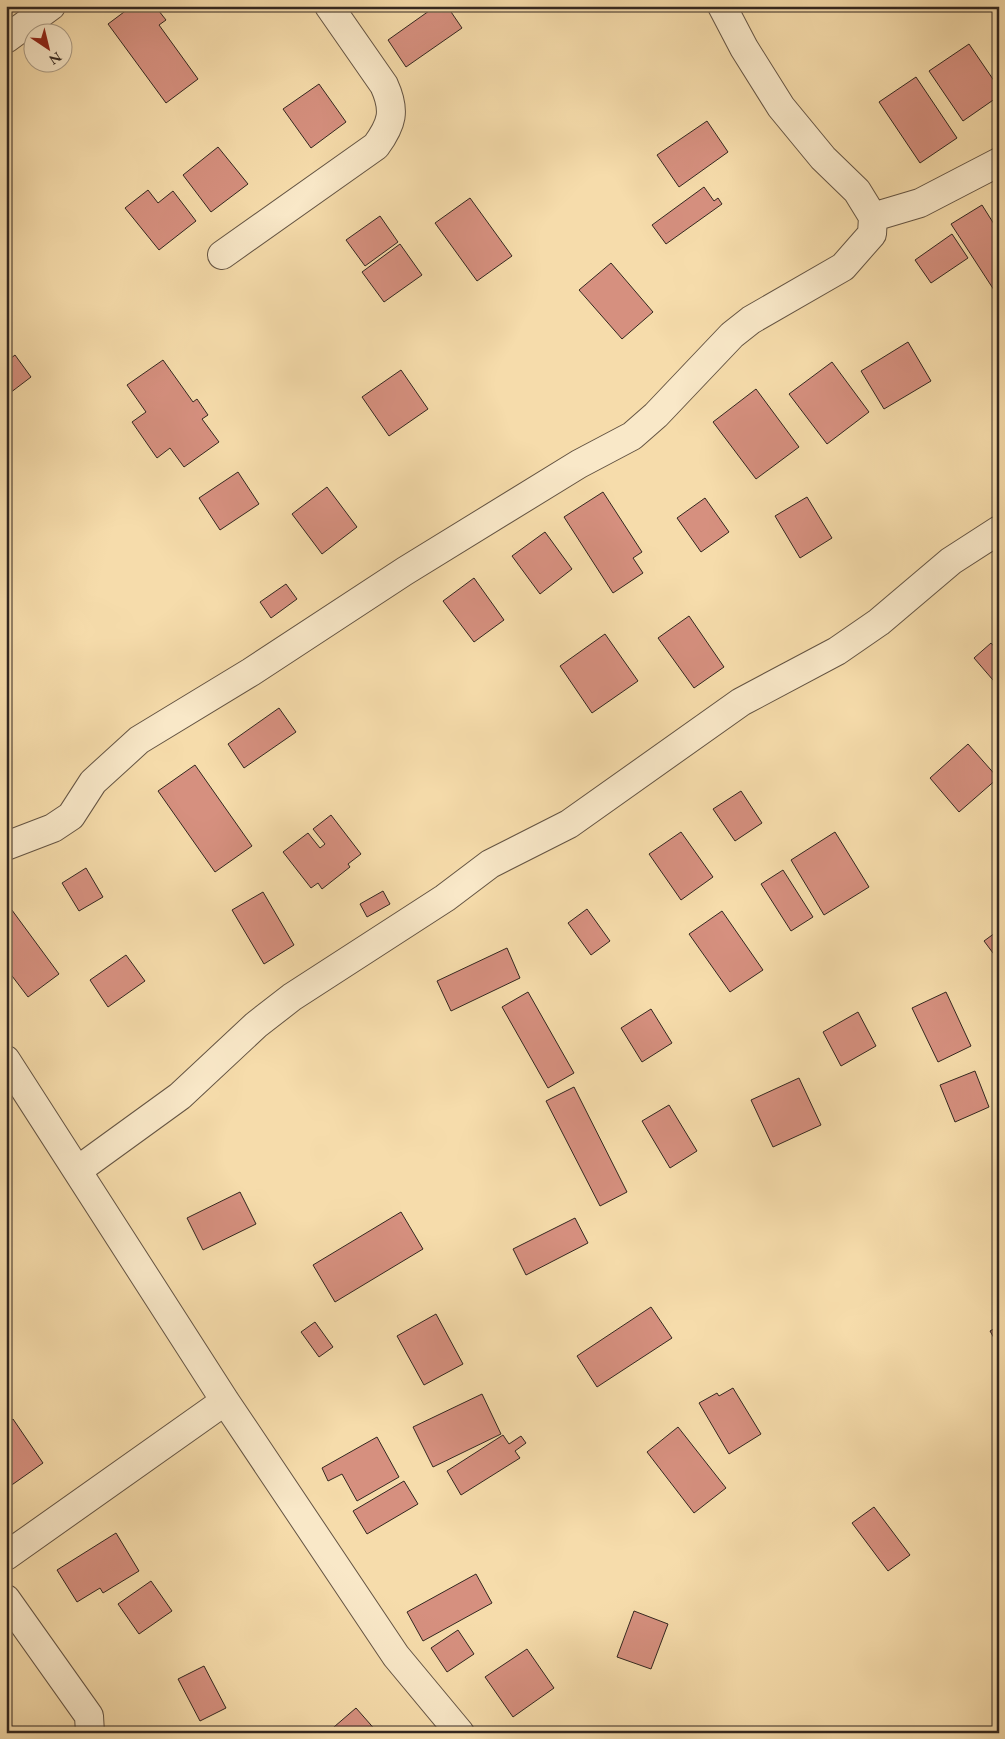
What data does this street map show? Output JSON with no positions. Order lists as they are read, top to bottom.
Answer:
{
  "north": "bottom right"
}
